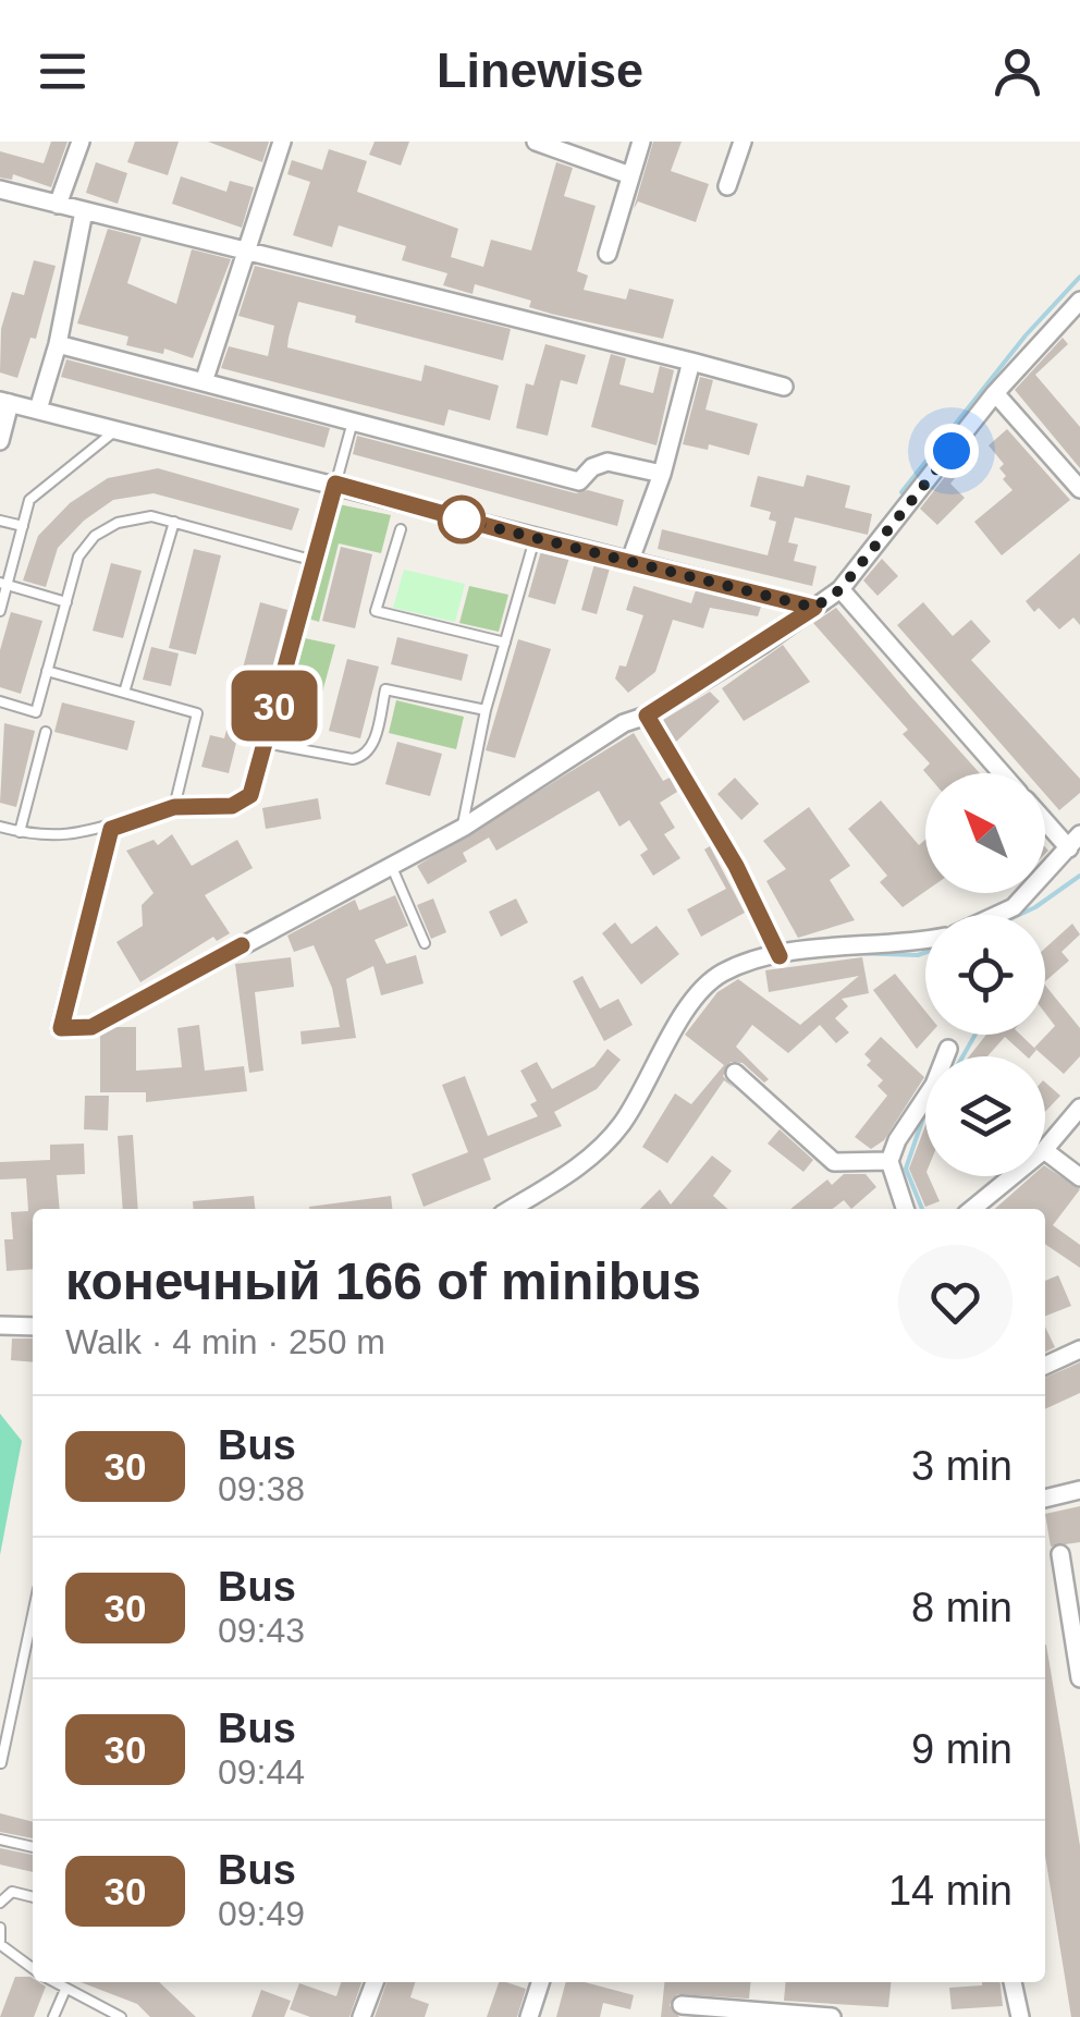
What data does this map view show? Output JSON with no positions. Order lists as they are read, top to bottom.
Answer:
{
  "lines": ["bus line 30"],
  "north": "top left",
  "page": {
    "header": "Linewise",
    "on_map": "30",
    "heading": ["конечный 166 of minibus", "Walk · 4 min · 250 m"],
    "list": [
      {
        "mark": "30",
        "name": "Bus",
        "note": "09:38",
        "value": "3 min"
      },
      {
        "mark": "30",
        "name": "Bus",
        "note": "09:43",
        "value": "8 min"
      },
      {
        "mark": "30",
        "name": "Bus",
        "note": "09:44",
        "value": "9 min"
      },
      {
        "mark": "30",
        "name": "Bus",
        "note": "09:49",
        "value": "14 min"
      }
    ]
  }
}
